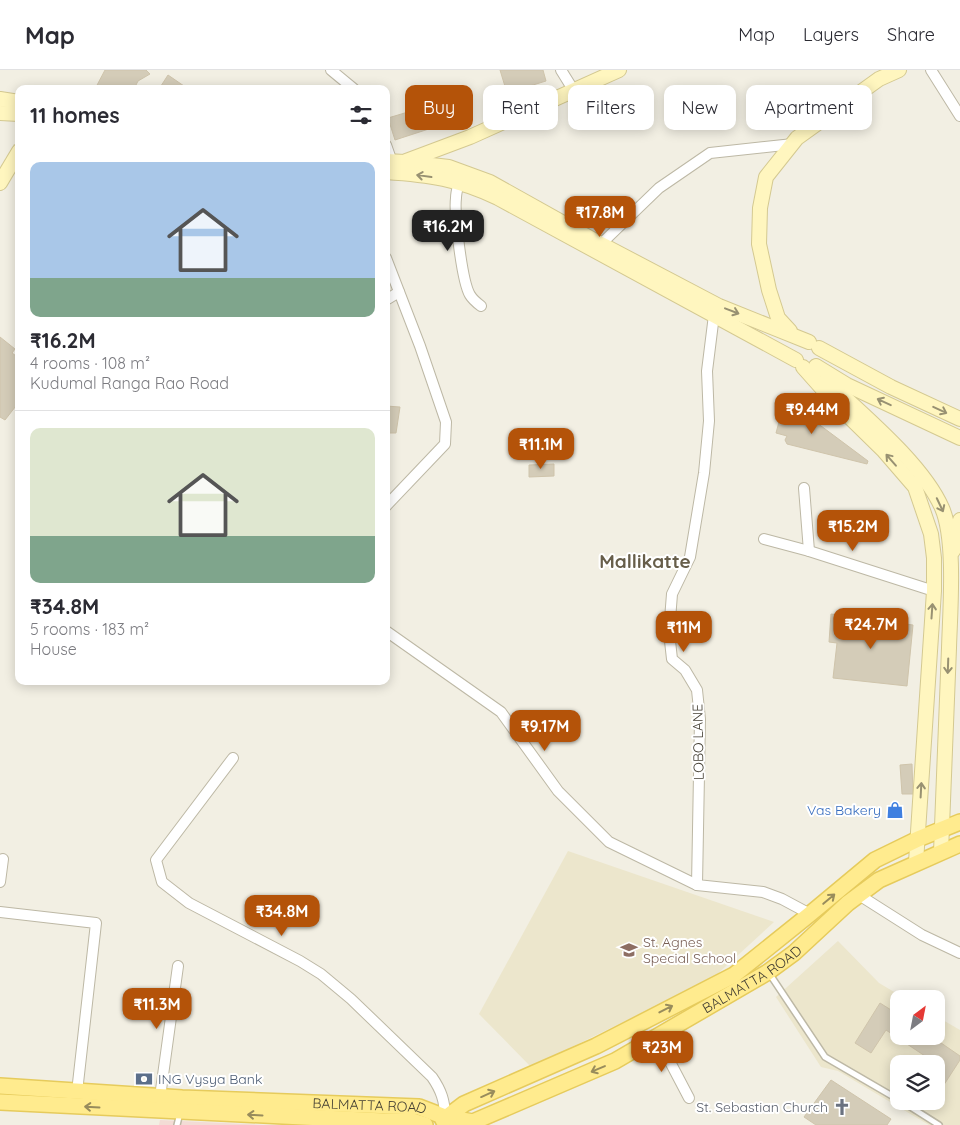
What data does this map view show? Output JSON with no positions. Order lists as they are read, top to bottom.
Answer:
{
  "streets": {
    "main road": ["BALMATTA ROAD"],
    "street": ["LOBO LANE"]
  },
  "districts": ["Mallikatte"],
  "places": {
    "shop": ["Vas Bakery"],
    "school or university": ["St. Agnes Special School"],
    "bank": ["ING Vysya Bank"],
    "church": ["St. Sebastian Church"]
  },
  "north": "top right",
  "page": {
    "header": "Map",
    "nav": ["Map", "Layers", "Share"],
    "chip": [
      "Buy",
      "Rent",
      "Filters",
      "New",
      "Apartment"
    ],
    "heading": "11 homes",
    "list": [
      {
        "name": "₹16.2M",
        "note": "4 rooms · 108 m² · Kudumal Ranga Rao Road"
      },
      {
        "name": "₹34.8M",
        "note": "5 rooms · 183 m² · House"
      }
    ],
    "price": [
      "₹17.8M",
      "₹16.2M",
      "₹9.44M",
      "₹11.1M",
      "₹15.2M",
      "₹24.7M",
      "₹11M",
      "₹9.17M",
      "₹34.8M",
      "₹11.3M",
      "₹23M"
    ]
  }
}
